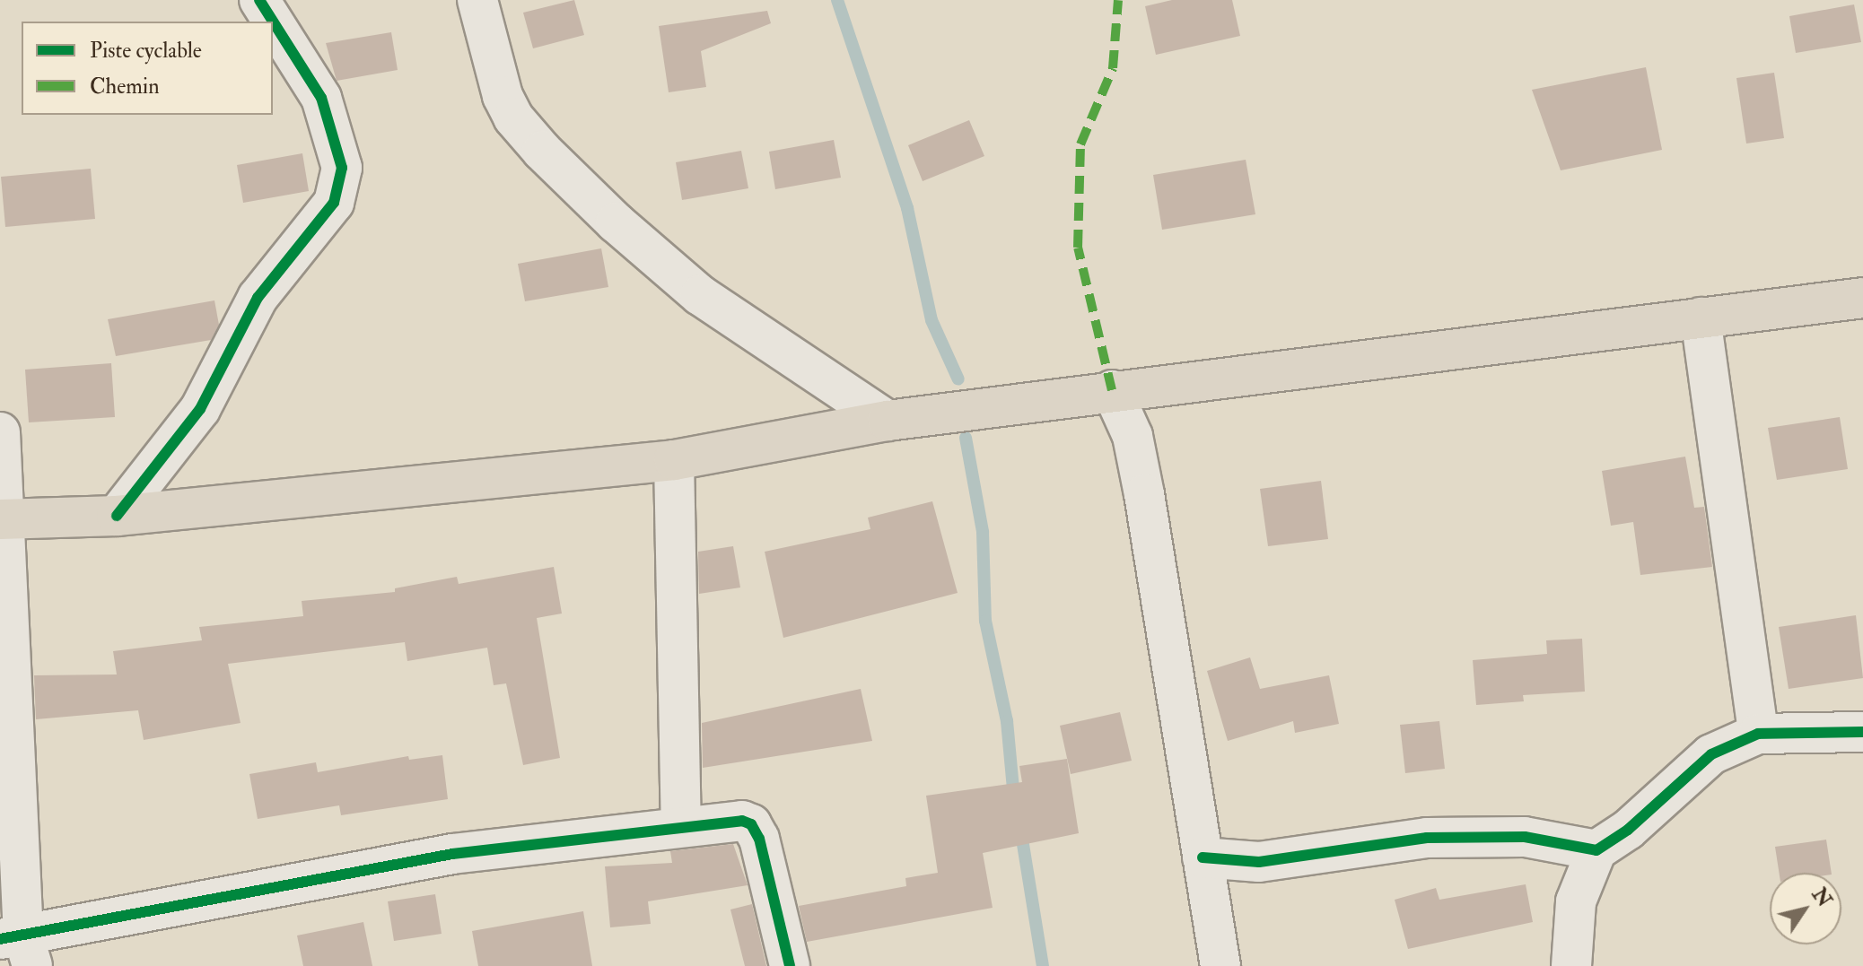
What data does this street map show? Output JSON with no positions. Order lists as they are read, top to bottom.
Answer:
{
  "legend": ["Piste cyclable", "Chemin"],
  "north": "top right"
}
